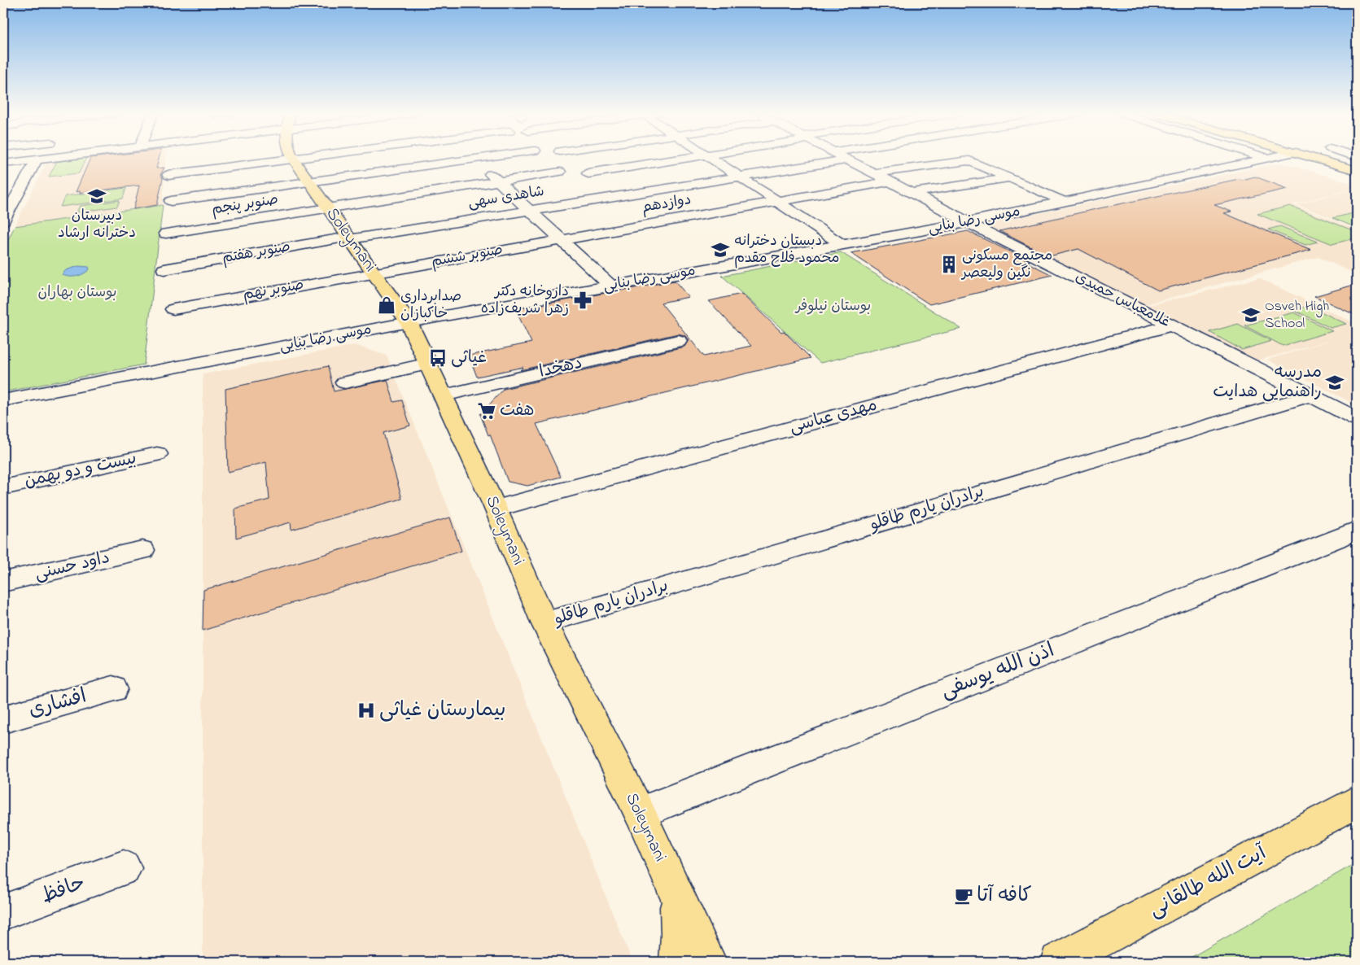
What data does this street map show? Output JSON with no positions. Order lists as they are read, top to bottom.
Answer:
{
  "streets": {
    "main road": ["Soleymani", "آیت الله طالقانی"],
    "street": [
      "شاهدی سهی",
      "دوازدهم",
      "صنوبر پنجم",
      "موسی رضا بنایی",
      "صنوبر هفتم",
      "صنوبر ششم",
      "صنوبر نهم",
      "غلامعباس حمیدی",
      "دهخدا",
      "مهدی عباسی",
      "بیست و دو بهمن",
      "برادران یارم طاقلو",
      "داود حسنی",
      "اذن الله یوسفی",
      "افشاری",
      "حافظ"
    ]
  },
  "crossings": [
    ["شاهدی سهی", "Soleymani"],
    ["شاهدی سهی", "صنوبر هفتم"],
    ["شاهدی سهی", "غلامعباس حمیدی"],
    ["دوازدهم", "صنوبر ششم"],
    ["دوازدهم", "غلامعباس حمیدی"],
    ["صنوبر پنجم", "Soleymani"],
    ["موسی رضا بنایی", "Soleymani"],
    ["موسی رضا بنایی", "غلامعباس حمیدی"],
    ["Soleymani", "صنوبر هفتم"],
    ["Soleymani", "صنوبر ششم"],
    ["Soleymani", "صنوبر نهم"],
    ["Soleymani", "دهخدا"],
    ["Soleymani", "مهدی عباسی"],
    ["Soleymani", "برادران یارم طاقلو"],
    ["Soleymani", "اذن الله یوسفی"],
    ["صنوبر ششم", "صنوبر نهم"],
    ["غلامعباس حمیدی", "مهدی عباسی"],
    ["غلامعباس حمیدی", "برادران یارم طاقلو"]
  ],
  "parks": ["بوستان بهاران", "بوستان نیلوفر"],
  "places": {
    "school or university": [
      "دبیرستان دخترانه ارشاد",
      "دبستان دخترانه محمود فلاح مقدم",
      "Osveh High School",
      "مدرسه راهنمایی هدایت"
    ],
    "building": ["مجتمع مسکونی نگین ولیعصر"],
    "pharmacy": ["داروخانه دکتر زهرا شریف‌زاده"],
    "shop": ["صدابرداری خاکبازان"],
    "bus stop": ["غیاثی"],
    "supermarket": ["هفت"],
    "hospital": ["بیمارستان غیاثی"],
    "cafe": ["کافه آتا"]
  }
}
